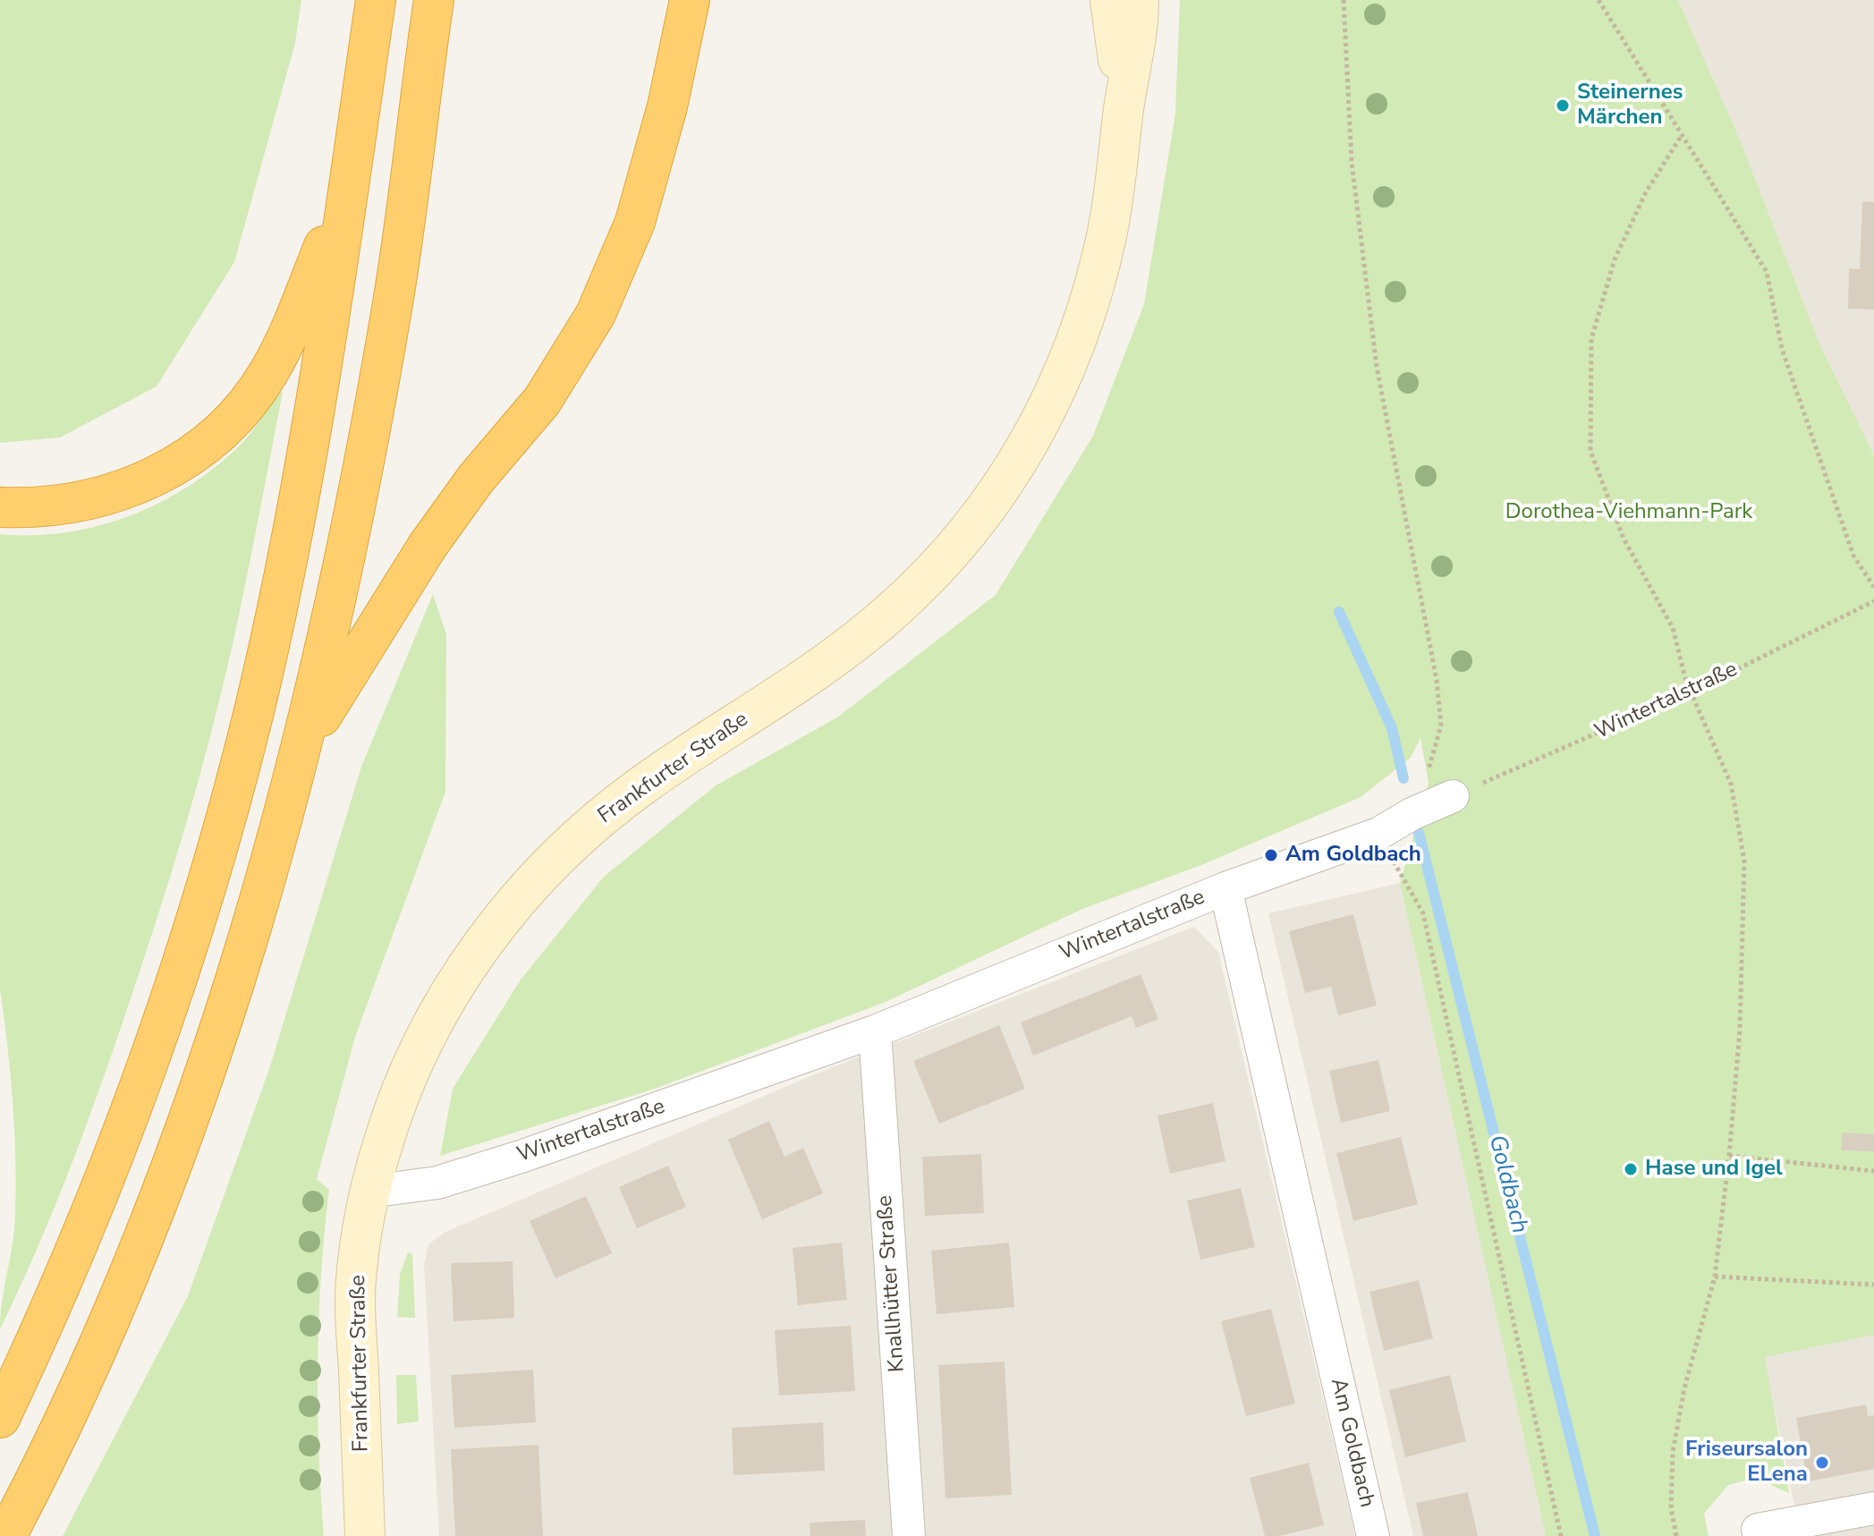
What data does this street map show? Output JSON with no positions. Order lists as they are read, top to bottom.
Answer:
{
  "streets": {
    "main road": ["Frankfurter Straße"],
    "street": ["Wintertalstraße", "Knallhütter Straße", "Am Goldbach"]
  },
  "crossings": [
    ["Wintertalstraße", "Frankfurter Straße"],
    ["Wintertalstraße", "Knallhütter Straße"],
    ["Wintertalstraße", "Am Goldbach"]
  ],
  "water": ["Goldbach"],
  "parks": ["Dorothea-Viehmann-Park"],
  "places": [
    "Steinernes Märchen",
    "Am Goldbach",
    "Hase und Igel",
    "Friseursalon ELena"
  ]
}
